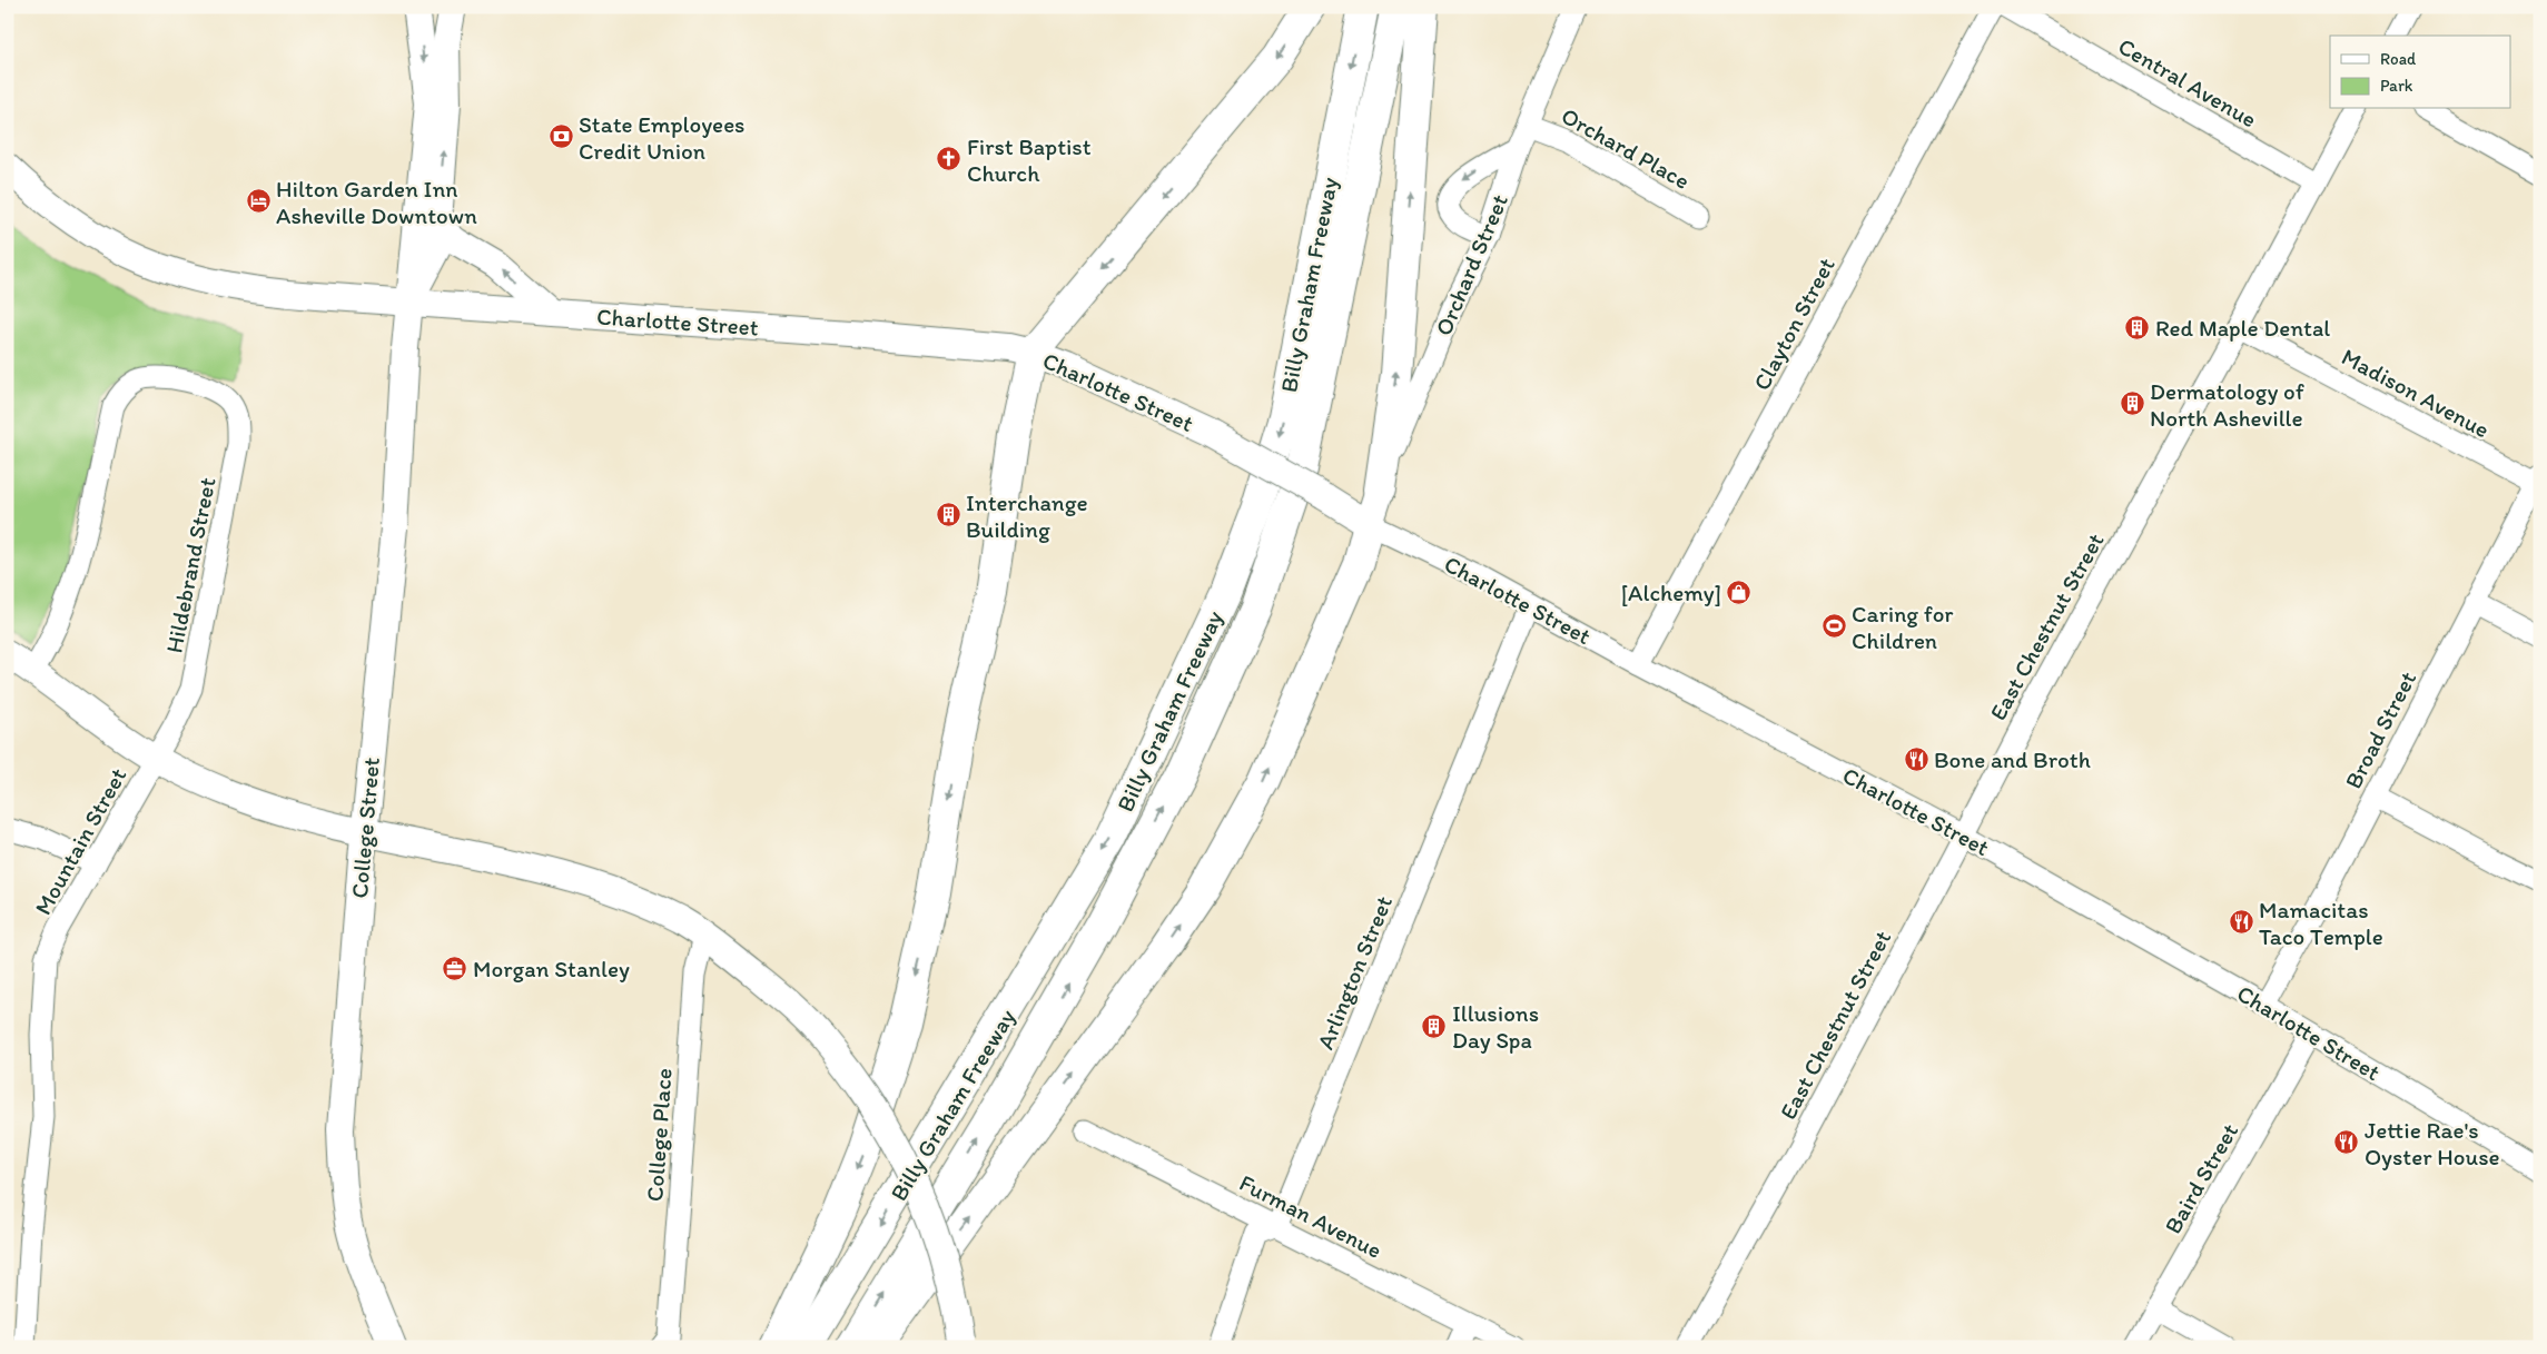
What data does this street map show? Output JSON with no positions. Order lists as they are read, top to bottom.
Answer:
{
  "streets": {
    "highway": ["Billy Graham Freeway"],
    "main road": ["Orchard Street", "Charlotte Street", "College Street"],
    "street": [
      "Central Avenue",
      "Orchard Place",
      "Clayton Street",
      "Madison Avenue",
      "Hildebrand Street",
      "East Chestnut Street",
      "Broad Street",
      "Mountain Street",
      "Arlington Street",
      "College Place",
      "Baird Street",
      "Furman Avenue"
    ]
  },
  "crossings": [
    ["Central Avenue", "East Chestnut Street"],
    ["Orchard Place", "Orchard Street"],
    ["Orchard Street", "Charlotte Street"],
    ["Charlotte Street", "Clayton Street"],
    ["Charlotte Street", "East Chestnut Street"],
    ["Charlotte Street", "Broad Street"],
    ["Charlotte Street", "College Street"],
    ["Charlotte Street", "Arlington Street"],
    ["Charlotte Street", "Baird Street"],
    ["Madison Avenue", "East Chestnut Street"],
    ["Madison Avenue", "Broad Street"],
    ["Hildebrand Street", "Mountain Street"],
    ["Arlington Street", "Furman Avenue"]
  ],
  "places": {
    "bank": ["State Employees Credit Union"],
    "church": ["First Baptist Church"],
    "hotel": ["Hilton Garden Inn Asheville Downtown"],
    "building": [
      "Red Maple Dental",
      "Dermatology of North Asheville",
      "Interchange Building",
      "Illusions Day Spa"
    ],
    "shop": ["[Alchemy]"],
    "sports": ["Caring for Children"],
    "restaurant": ["Bone and Broth", "Mamacitas Taco Temple", "Jettie Rae's Oyster House"],
    "office": ["Morgan Stanley"]
  },
  "legend": ["Road", "Park"]
}
